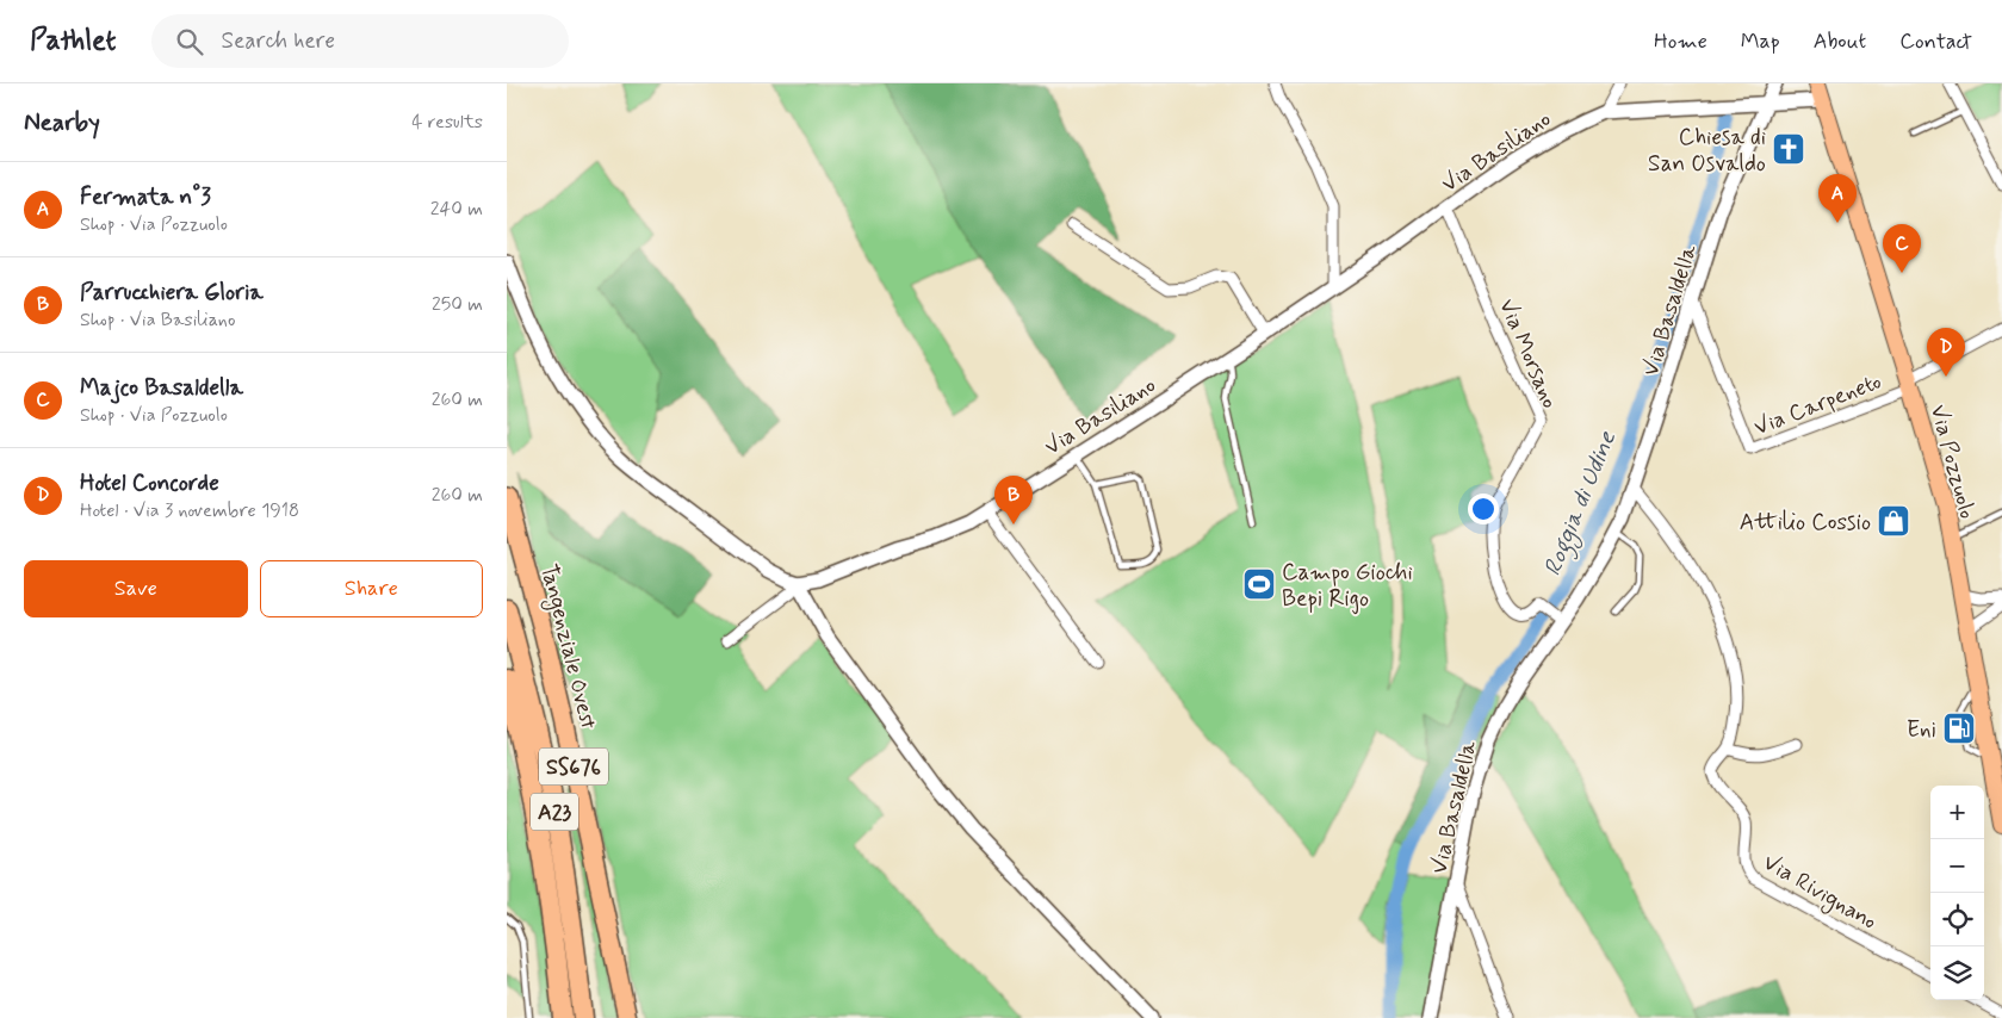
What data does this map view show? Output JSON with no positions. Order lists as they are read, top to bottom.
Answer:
{
  "streets": {
    "highway": ["Tangenziale Ovest", "SS676", "A23"],
    "main road": ["Via Pozzuolo"],
    "street": [
      "Via Basiliano",
      "Via Basaldella",
      "Via Morsano",
      "Via Carpeneto",
      "Via Rivignano"
    ]
  },
  "crossings": [
    ["Via Basiliano", "Via Basaldella"],
    ["Via Basiliano", "Via Morsano"],
    ["Via Basiliano", "Via Pozzuolo"],
    ["Via Basaldella", "Via Morsano"],
    ["Via Basaldella", "Via Carpeneto"],
    ["Via Basaldella", "Via Rivignano"],
    ["Via Carpeneto", "Via Pozzuolo"]
  ],
  "water": ["Roggia di Udine"],
  "places": {
    "church": ["Chiesa di San Osvaldo"],
    "shop": ["Attilio Cossio"],
    "sports": ["Campo Giochi Bepi Rigo"],
    "fuel station": ["Eni"]
  },
  "page": {
    "header": "Pathlet",
    "search": "Search here",
    "nav": [
      "Home",
      "Map",
      "About",
      "Contact"
    ],
    "heading": ["Nearby", "4 results"],
    "list": [
      {
        "mark": "A",
        "name": "Fermata n°3",
        "note": "Shop · Via Pozzuolo",
        "value": "240 m"
      },
      {
        "mark": "B",
        "name": "Parrucchiera Gloria",
        "note": "Shop · Via Basiliano",
        "value": "250 m"
      },
      {
        "mark": "C",
        "name": "Majco Basaldella",
        "note": "Shop · Via Pozzuolo",
        "value": "260 m"
      },
      {
        "mark": "D",
        "name": "Hotel Concorde",
        "note": "Hotel · Via 3 novembre 1918",
        "value": "260 m"
      }
    ],
    "pins": [
      "A",
      "C",
      "D",
      "B"
    ],
    "buttons": ["Save", "Share"],
    "map_buttons": ["+", "−"]
  }
}
